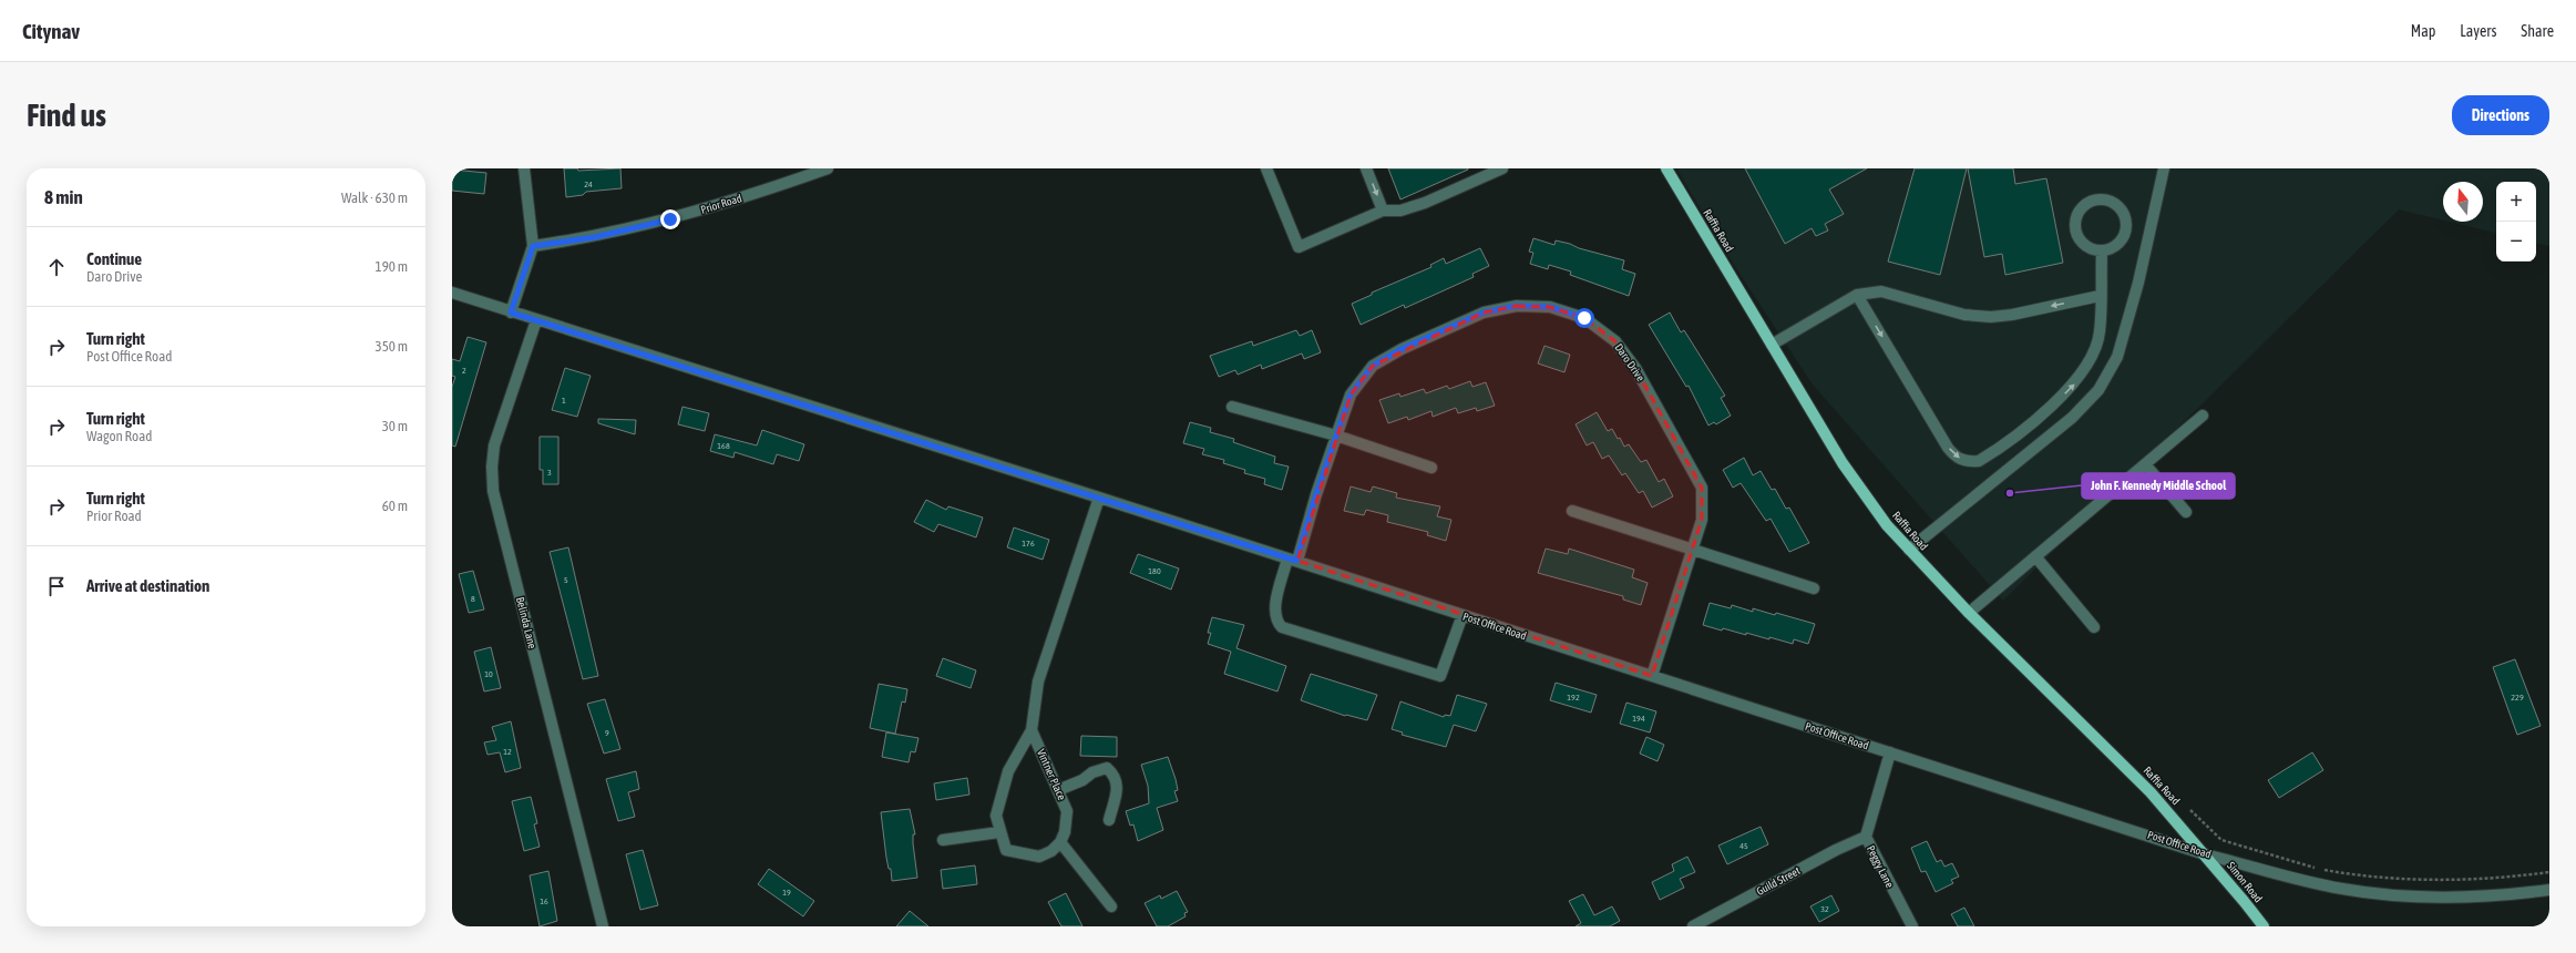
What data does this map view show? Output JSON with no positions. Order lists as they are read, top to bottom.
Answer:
{
  "streets": {
    "main road": ["Raffia Road", "Simon Road"],
    "street": [
      "Prior Road",
      "Daro Drive",
      "Belinda Lane",
      "Post Office Road",
      "Vintner Place",
      "Peggy Lane",
      "Guild Street"
    ]
  },
  "crossings": [
    ["Raffia Road", "Post Office Road"],
    ["Raffia Road", "Simon Road"],
    ["Daro Drive", "Post Office Road"],
    ["Belinda Lane", "Post Office Road"],
    ["Post Office Road", "Vintner Place"],
    ["Post Office Road", "Peggy Lane"],
    ["Post Office Road", "Simon Road"],
    ["Peggy Lane", "Guild Street"]
  ],
  "places": ["John F. Kennedy Middle School"],
  "house_numbers": [
    "24",
    "2",
    "1",
    "168",
    "3",
    "176",
    "180",
    "5",
    "8",
    "10",
    "192",
    "229",
    "194",
    "9",
    "12",
    "45",
    "19",
    "16",
    "32"
  ],
  "north": "top",
  "page": {
    "header": "Citynav",
    "nav": ["Map", "Layers", "Share"],
    "buttons": "Directions",
    "title": "Find us",
    "heading": ["8 min", "Walk · 630 m"],
    "map_buttons": ["+", "−"],
    "list": [
      ["Continue", "Daro Drive", "190 m"],
      ["Turn right", "Post Office Road", "350 m"],
      ["Turn right", "Wagon Road", "30 m"],
      ["Turn right", "Prior Road", "60 m"],
      "Arrive at destination"
    ]
  }
}
